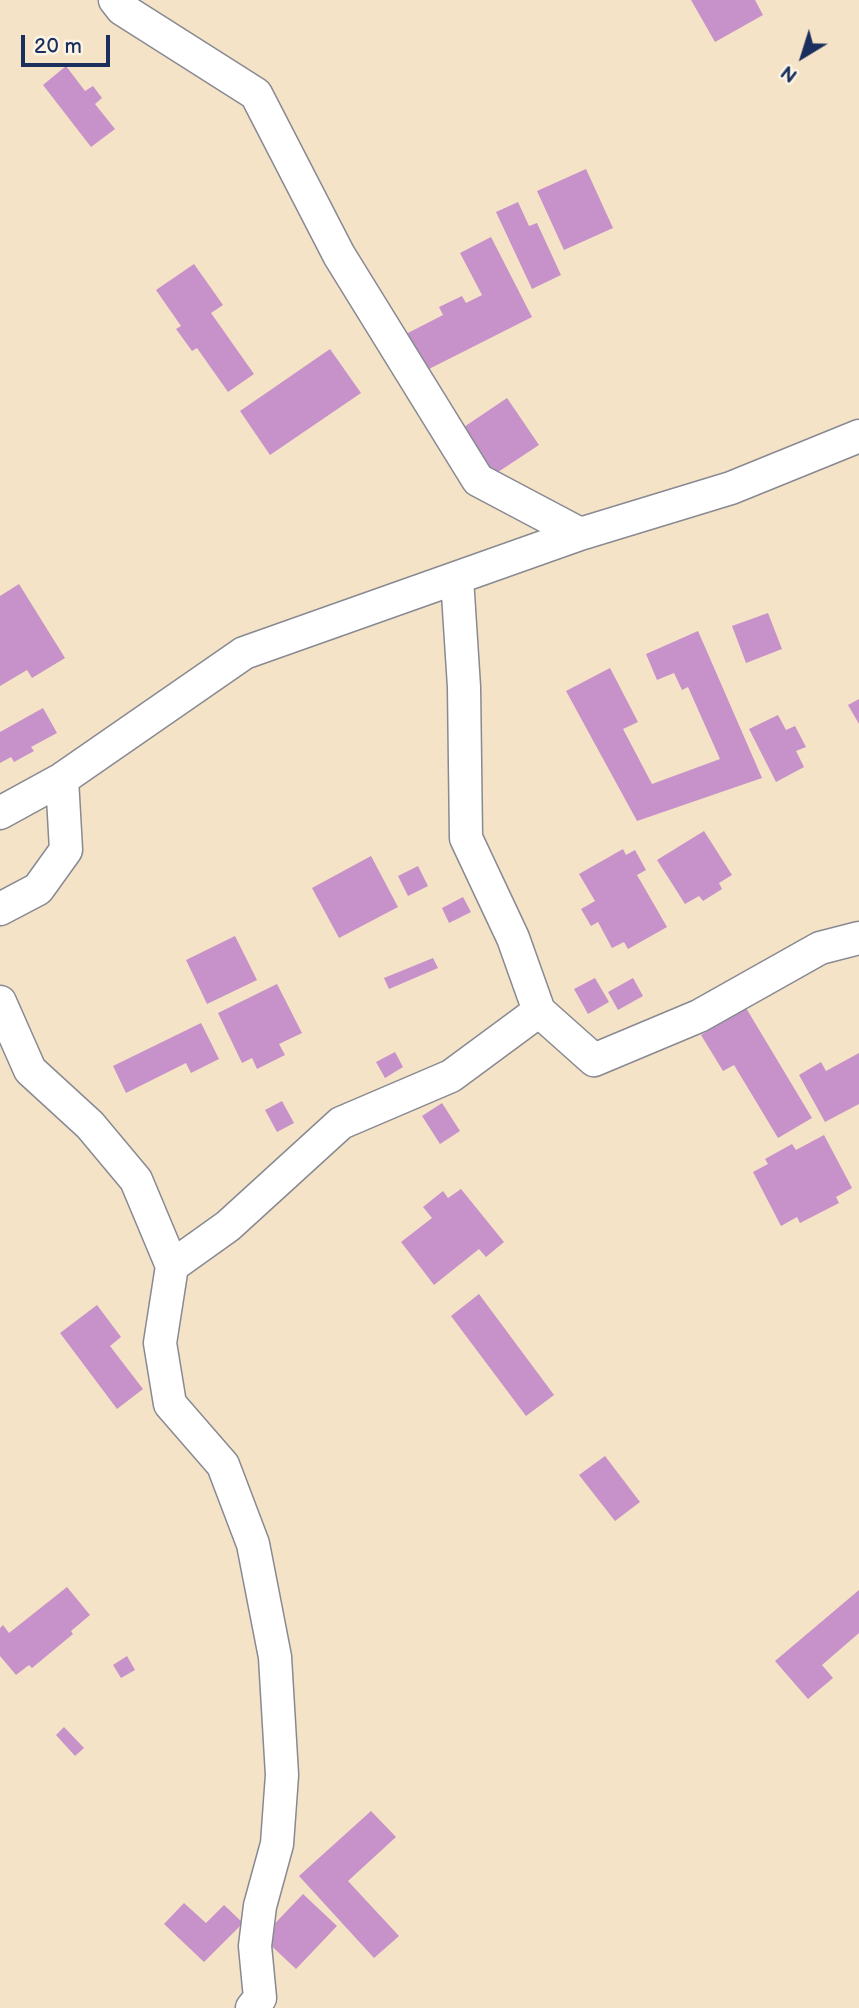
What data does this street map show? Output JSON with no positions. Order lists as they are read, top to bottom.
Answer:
{
  "scale_bar": "20 m",
  "north": "bottom left"
}
